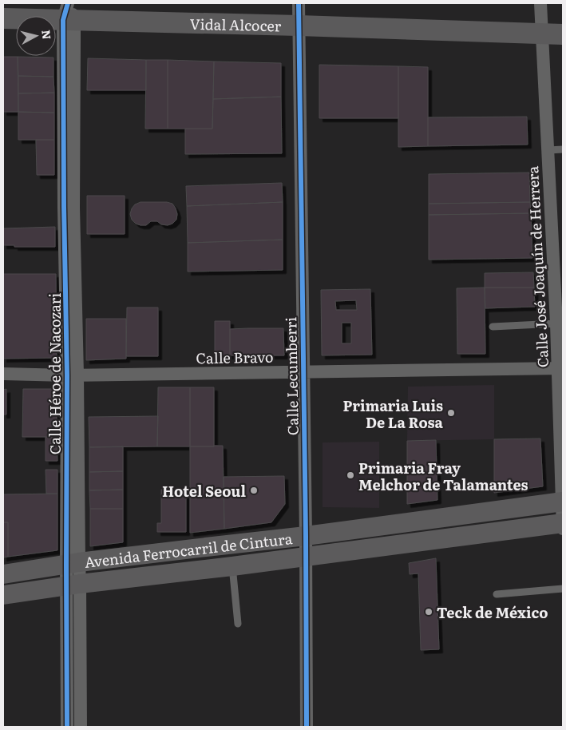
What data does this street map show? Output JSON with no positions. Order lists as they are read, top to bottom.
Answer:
{
  "streets": {
    "main road": ["Vidal Alcocer"],
    "street": [
      "Calle José Joaquín de Herrera",
      "Calle Bravo",
      "Calle Héroe de Nacozari",
      "Calle Lecumberri",
      "Avenida Ferrocarril de Cintura"
    ]
  },
  "crossings": [
    ["Vidal Alcocer", "Calle José Joaquín de Herrera"],
    ["Vidal Alcocer", "Calle Héroe de Nacozari"],
    ["Vidal Alcocer", "Calle Lecumberri"],
    ["Calle José Joaquín de Herrera", "Calle Bravo"],
    ["Calle José Joaquín de Herrera", "Avenida Ferrocarril de Cintura"],
    ["Calle Bravo", "Calle Héroe de Nacozari"],
    ["Calle Bravo", "Calle Lecumberri"],
    ["Calle Héroe de Nacozari", "Avenida Ferrocarril de Cintura"],
    ["Calle Lecumberri", "Avenida Ferrocarril de Cintura"]
  ],
  "places": [
    "Primaria Luis De La Rosa",
    "Primaria Fray Melchor de Talamantes",
    "Hotel Seoul",
    "Teck de México"
  ],
  "north": "right"
}
